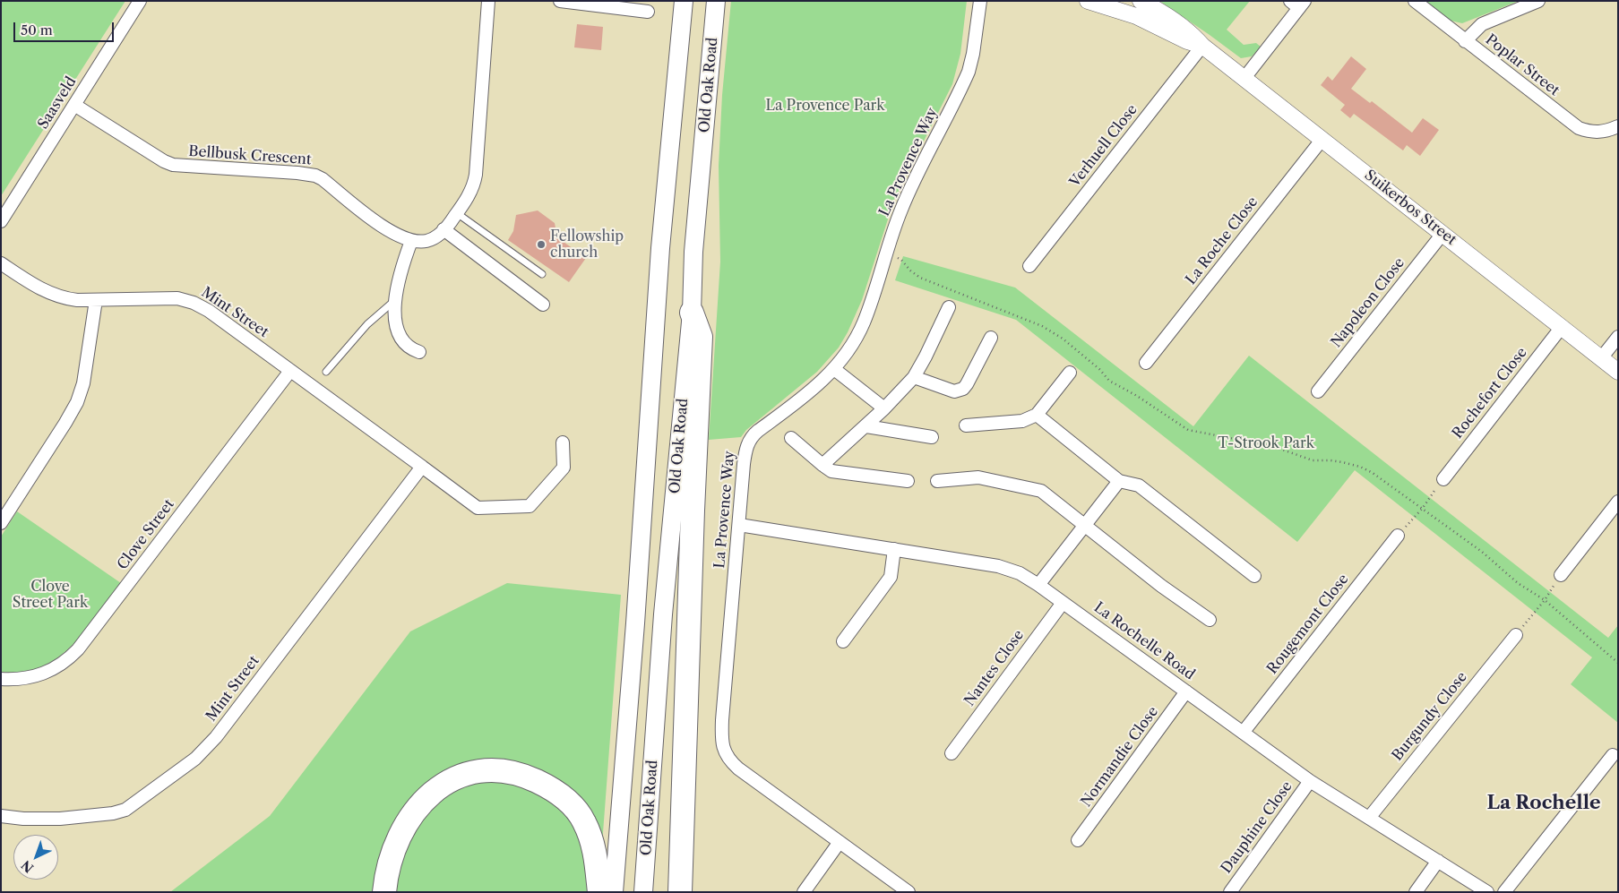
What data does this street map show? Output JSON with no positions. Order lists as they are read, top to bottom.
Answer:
{
  "streets": {
    "main road": ["Old Oak Road"],
    "street": [
      "Poplar Street",
      "Saasveld",
      "Verhuell Close",
      "Bellbusk Crescent",
      "La Provence Way",
      "Suikerbos Street",
      "La Roche Close",
      "Napoleon Close",
      "Mint Street",
      "Rochefort Close",
      "Clove Street",
      "Rougemont Close",
      "La Rochelle Road",
      "Nantes Close",
      "Burgundy Close",
      "Normandie Close",
      "Dauphine Close"
    ]
  },
  "crossings": [
    ["Saasveld", "Bellbusk Crescent"],
    ["Verhuell Close", "Suikerbos Street"],
    ["La Provence Way", "La Rochelle Road"],
    ["Suikerbos Street", "La Roche Close"],
    ["Suikerbos Street", "Napoleon Close"],
    ["Suikerbos Street", "Rochefort Close"],
    ["Mint Street", "Clove Street"],
    ["Rougemont Close", "La Rochelle Road"],
    ["La Rochelle Road", "Nantes Close"],
    ["La Rochelle Road", "Burgundy Close"],
    ["La Rochelle Road", "Normandie Close"],
    ["La Rochelle Road", "Dauphine Close"]
  ],
  "districts": ["La Rochelle"],
  "parks": ["La Provence Park", "T-Strook Park", "Clove Street Park"],
  "places": ["Fellowship church"],
  "scale_bar": "50 m",
  "north": "bottom left"
}
